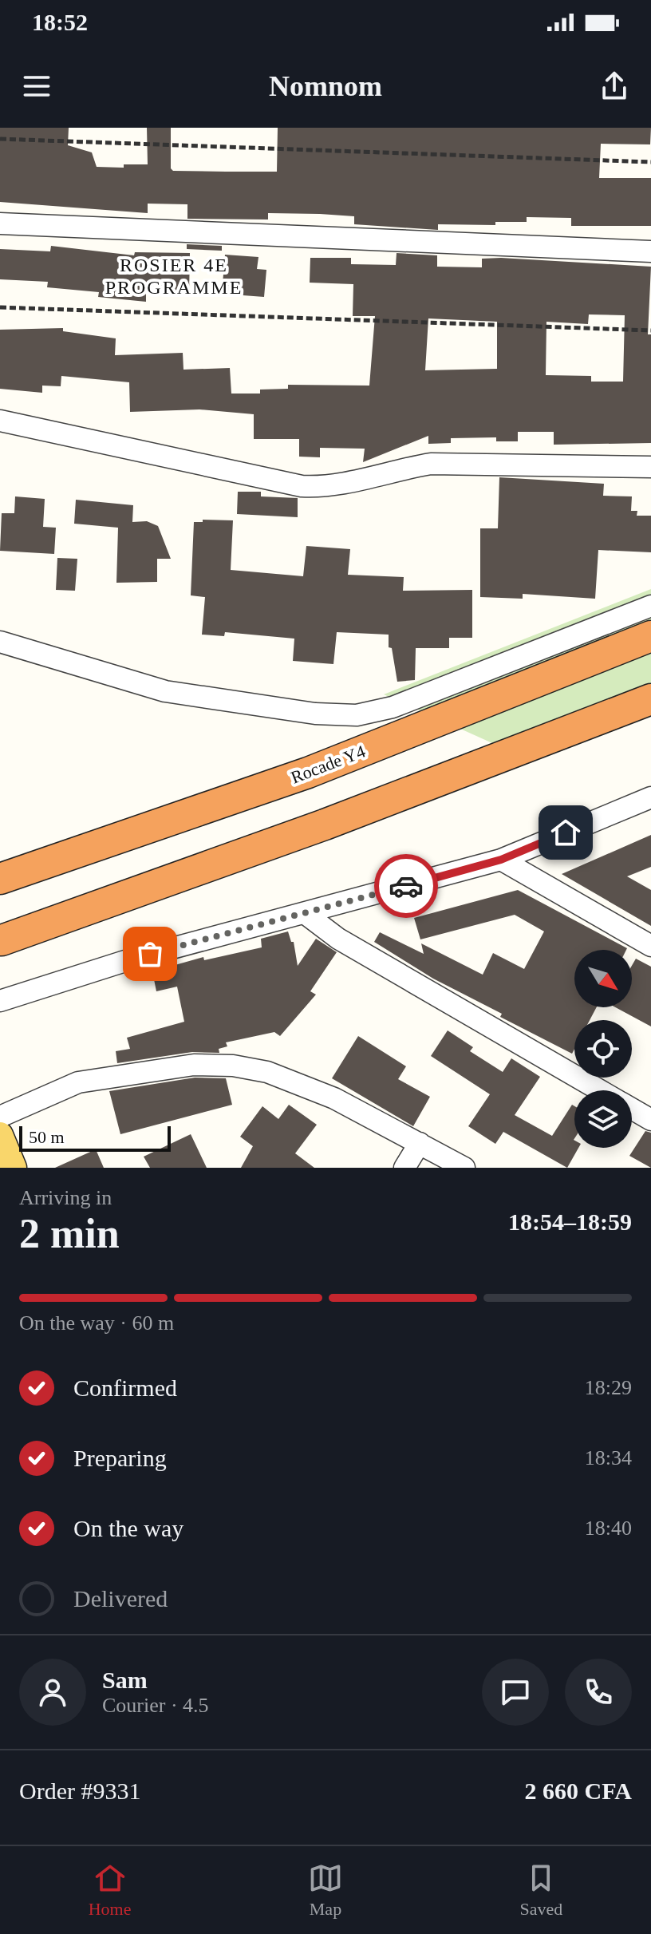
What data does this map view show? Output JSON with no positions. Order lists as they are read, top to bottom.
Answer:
{
  "streets": {
    "highway": ["Rocade Y4"]
  },
  "districts": ["ROSIER 4E PROGRAMME"],
  "scale_bar": "50 m",
  "north": "bottom right",
  "page": {
    "status": "18:52",
    "header": "Nomnom",
    "scale": "50 m",
    "heading": ["2 min", "Arriving in", "18:54–18:59"],
    "panel": [
      "Sam",
      "Courier · 4.5",
      "Order #9331",
      "2 660 CFA"
    ],
    "bar": "On the way · 60 m",
    "list": [
      ["Confirmed", "18:29"],
      ["Preparing", "18:34"],
      ["On the way", "18:40"],
      "Delivered"
    ],
    "tabs": ["Home", "Map", "Saved"]
  }
}
